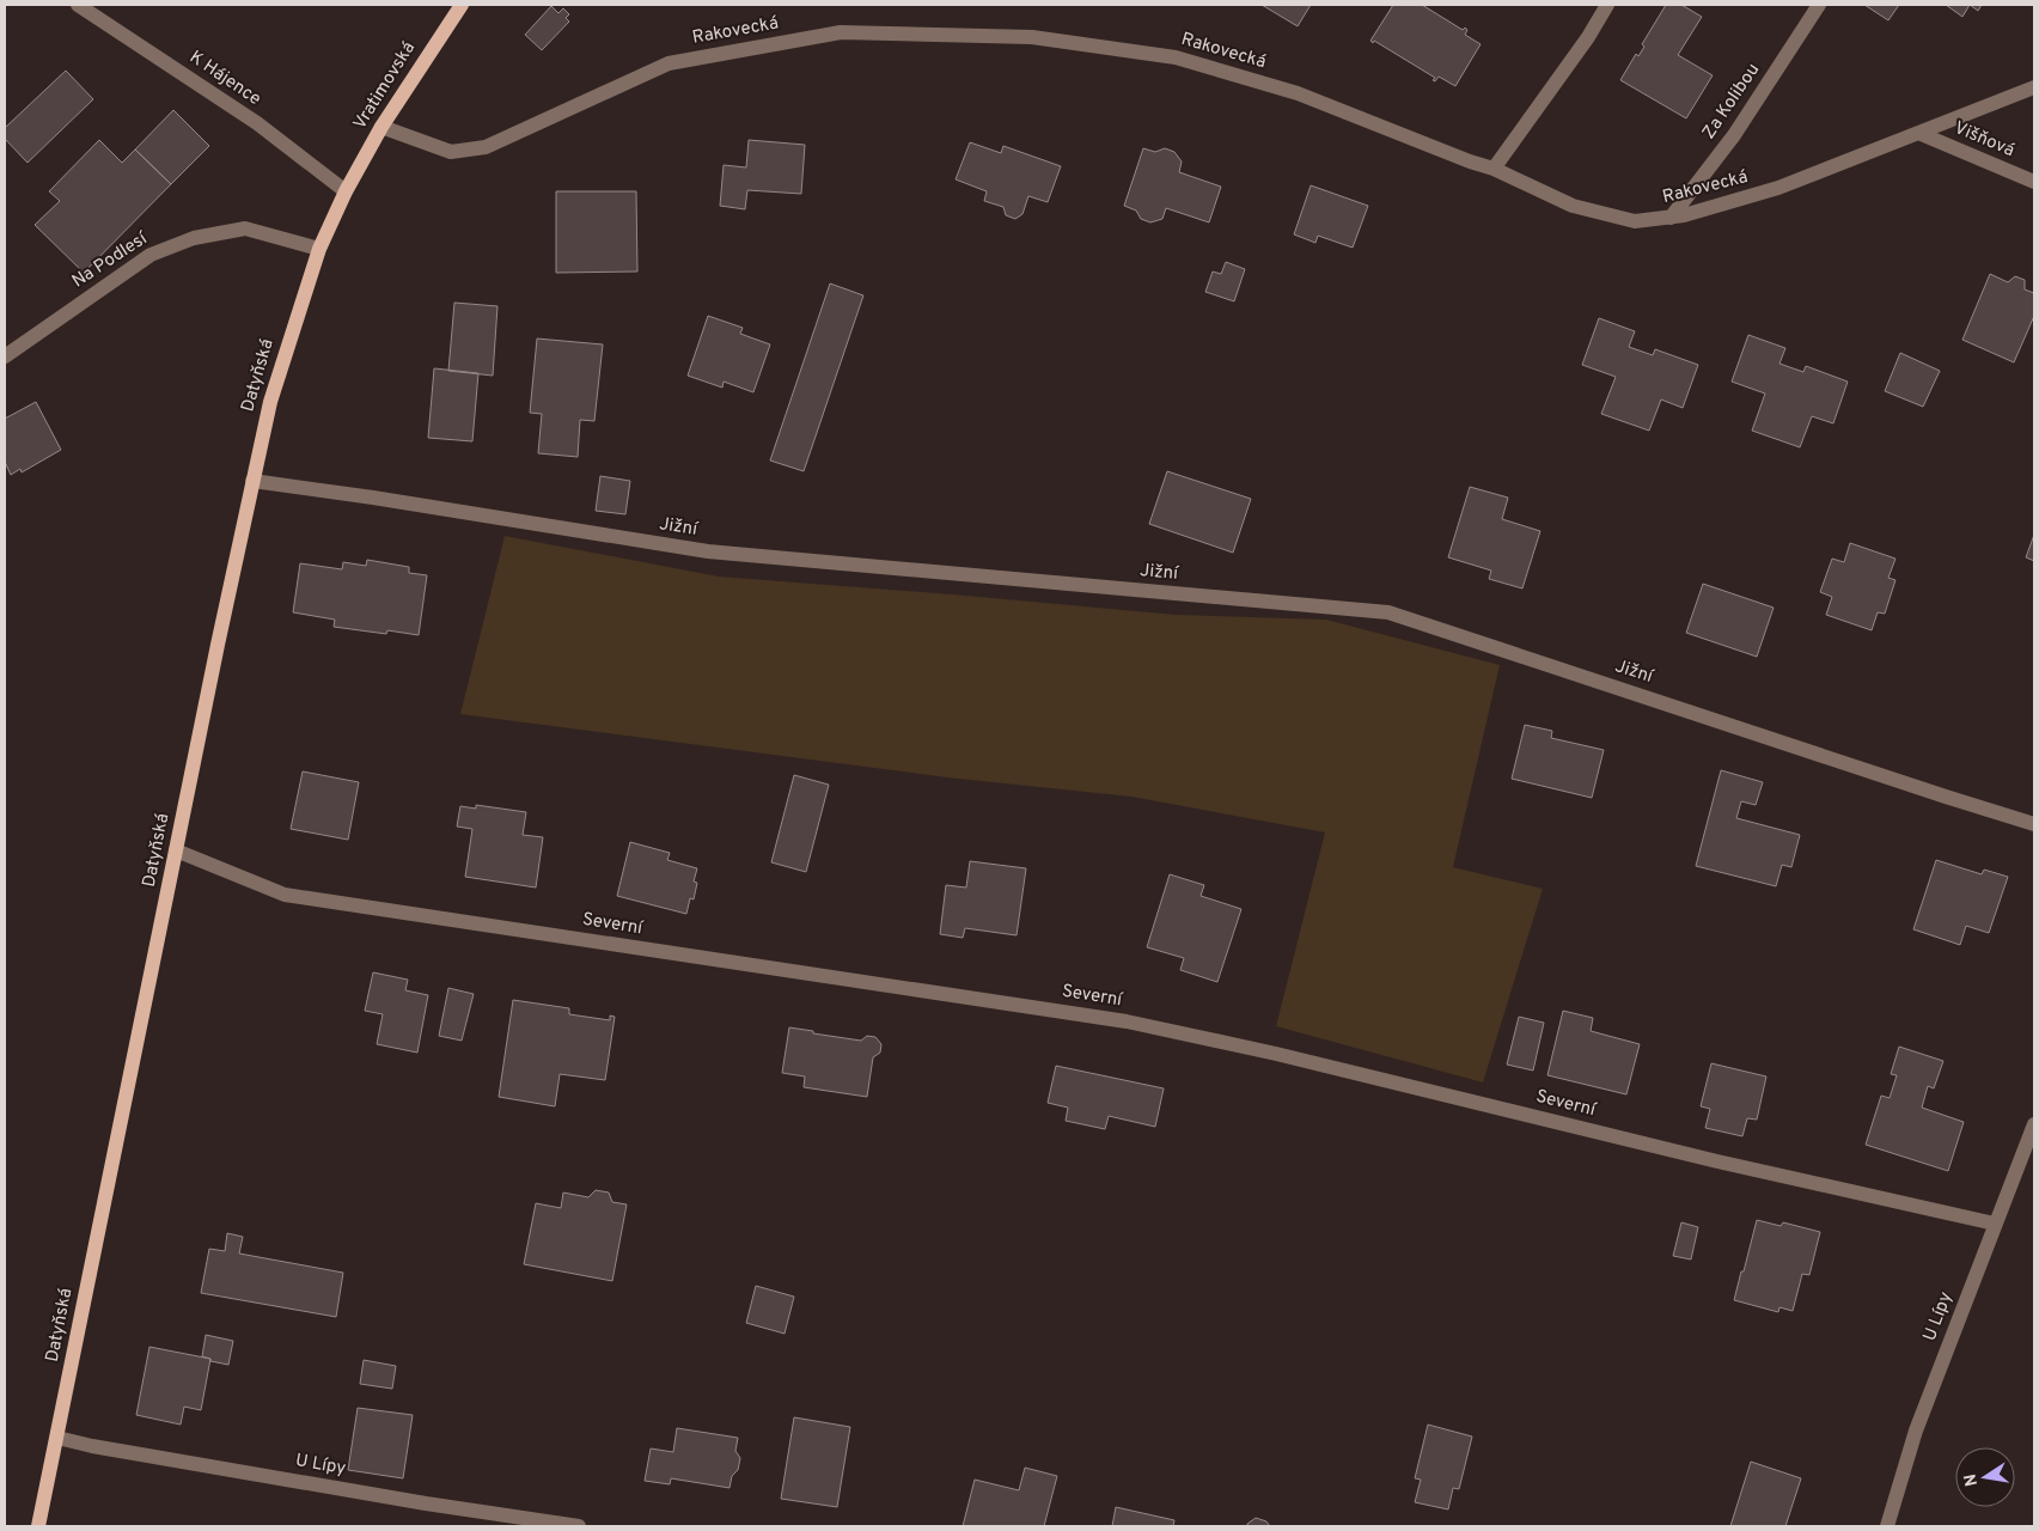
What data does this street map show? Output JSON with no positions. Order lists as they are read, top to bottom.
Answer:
{
  "streets": {
    "main road": ["Vratimovská", "Datyňská"],
    "street": [
      "Rakovecká",
      "K Hájence",
      "Za Kolibou",
      "Višňová",
      "Na Podlesí",
      "Jižní",
      "Severní",
      "U Lípy"
    ]
  },
  "crossings": [
    ["Rakovecká", "Vratimovská"],
    ["Rakovecká", "Za Kolibou"],
    ["Rakovecká", "Višňová"],
    ["K Hájence", "Vratimovská"],
    ["K Hájence", "Datyňská"],
    ["Vratimovská", "Datyňská"],
    ["Na Podlesí", "Datyňská"],
    ["Datyňská", "Jižní"],
    ["Datyňská", "Severní"],
    ["Datyňská", "U Lípy"],
    ["Severní", "U Lípy"]
  ],
  "north": "left"
}
